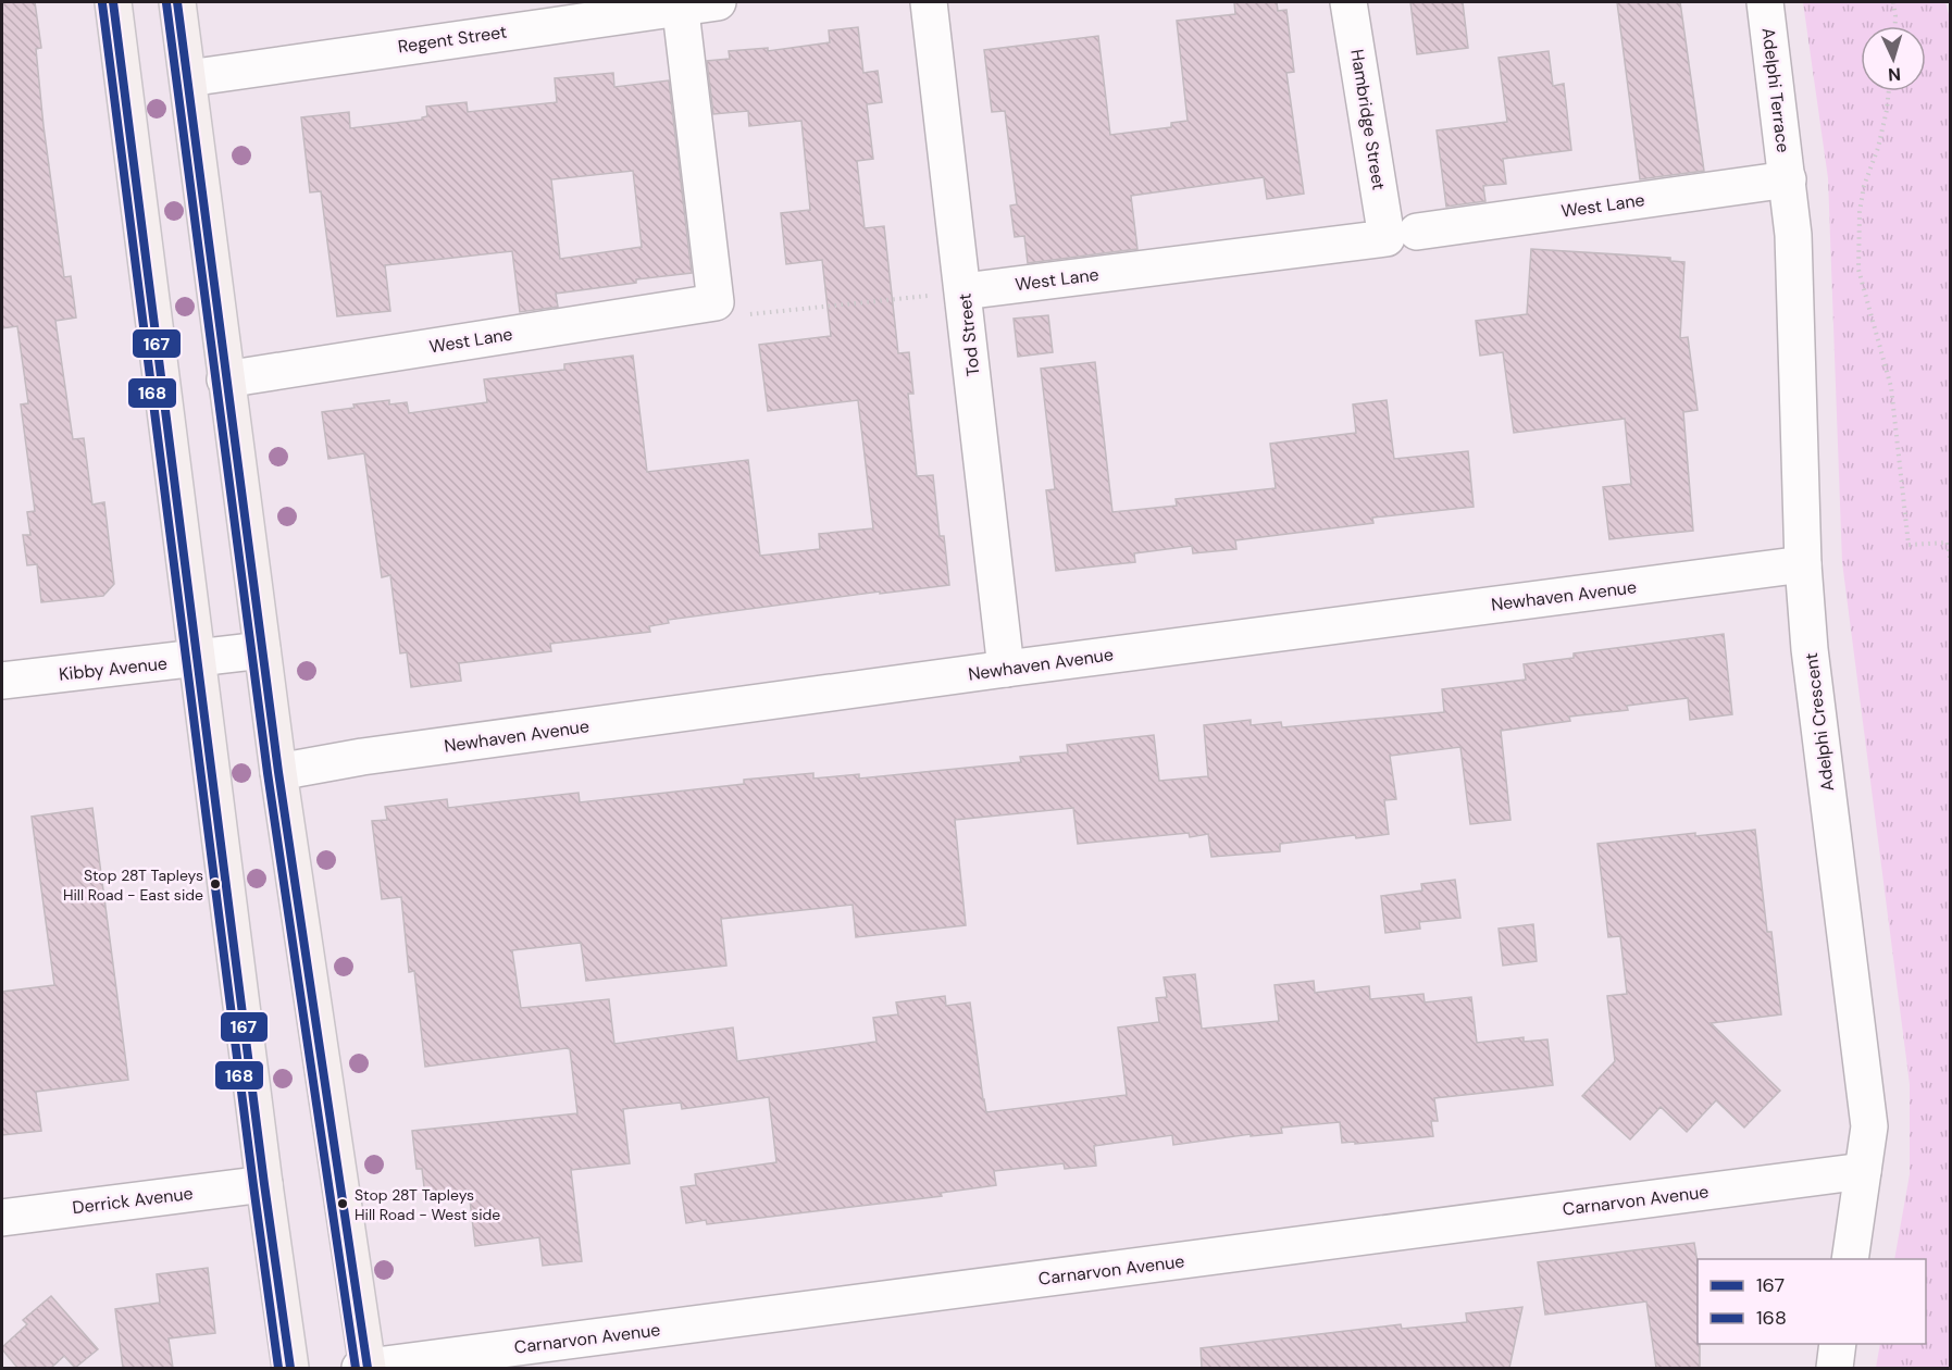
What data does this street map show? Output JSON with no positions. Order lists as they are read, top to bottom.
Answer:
{
  "streets": {
    "street": [
      "Regent Street",
      "Adelphi Terrace",
      "Hambridge Street",
      "West Lane",
      "Tod Street",
      "Newhaven Avenue",
      "Kibby Avenue",
      "Adelphi Crescent",
      "Derrick Avenue",
      "Carnarvon Avenue"
    ]
  },
  "crossings": [
    ["Adelphi Terrace", "West Lane"],
    ["Adelphi Terrace", "Adelphi Crescent"],
    ["Hambridge Street", "West Lane"],
    ["West Lane", "Tod Street"],
    ["West Lane", "Adelphi Crescent"],
    ["Tod Street", "Newhaven Avenue"],
    ["Newhaven Avenue", "Adelphi Crescent"],
    ["Adelphi Crescent", "Carnarvon Avenue"]
  ],
  "places": ["Stop 28T Tapleys Hill Road - East side", "Stop 28T Tapleys Hill Road - West side"],
  "lines": ["transit line 167", "transit line 168"],
  "legend": ["167", "168"],
  "north": "bottom"
}
